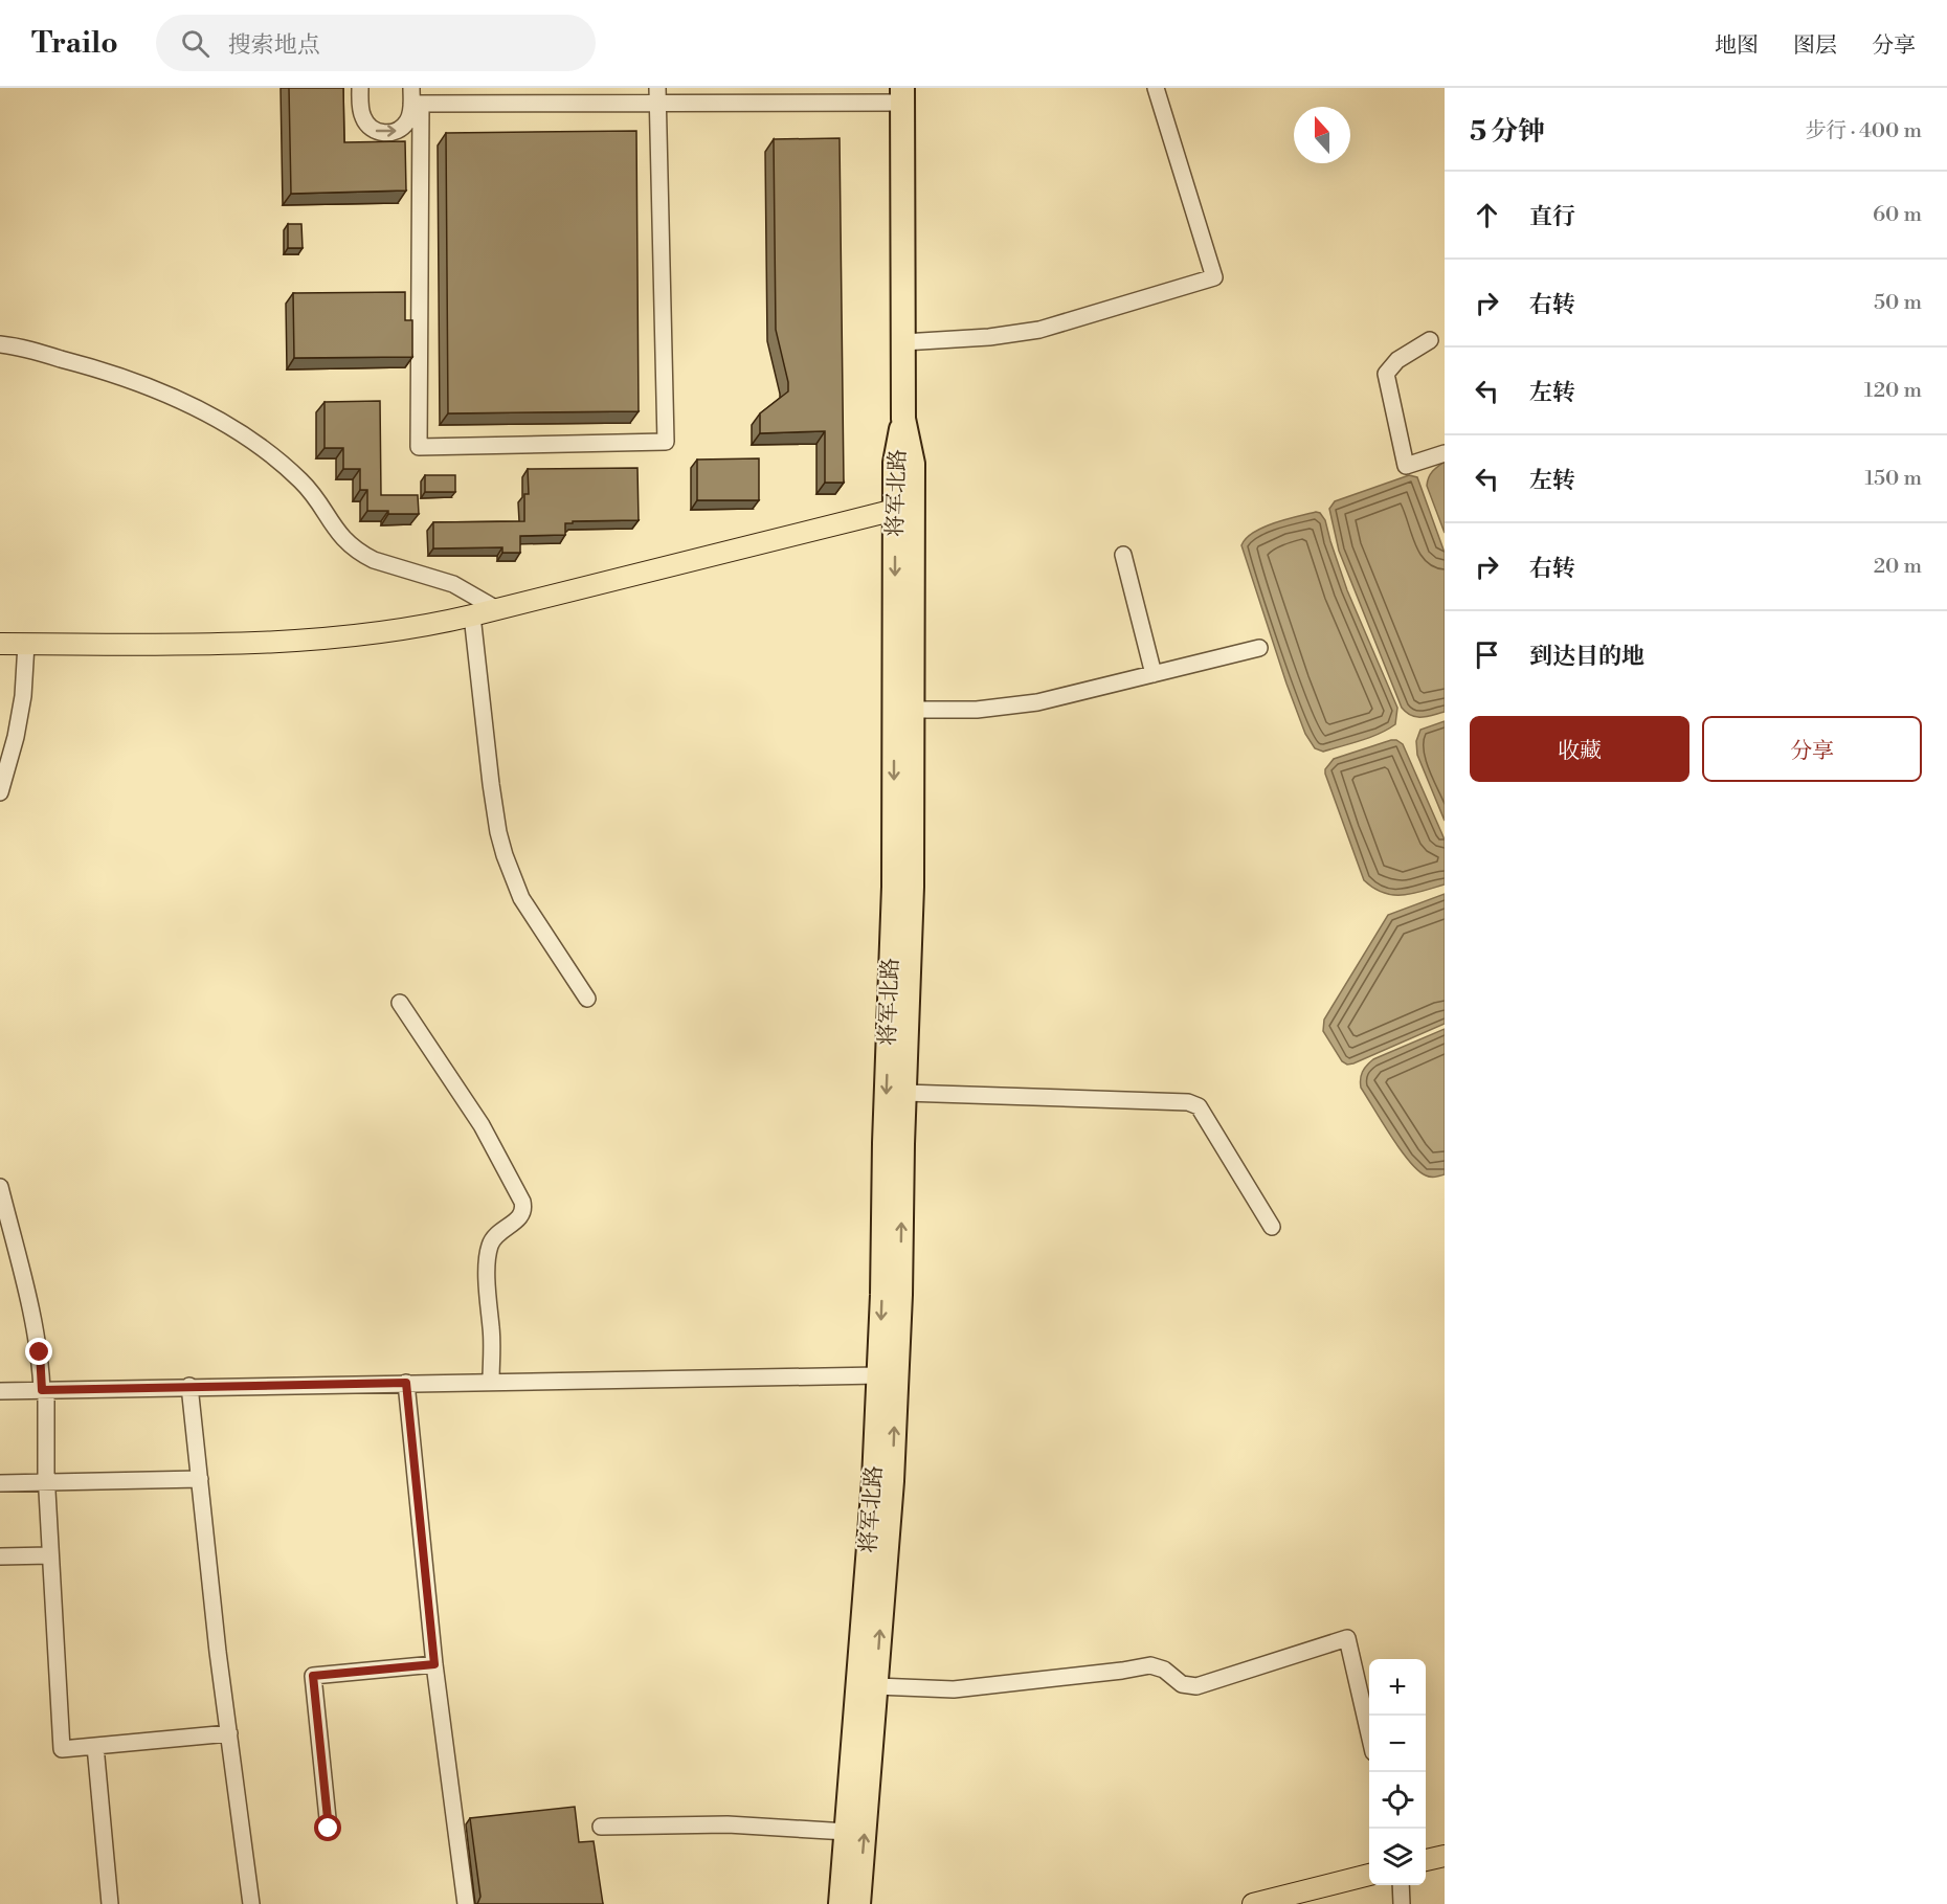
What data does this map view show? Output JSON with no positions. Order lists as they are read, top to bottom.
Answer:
{
  "streets": {
    "highway": ["将军北路"]
  },
  "north": "top",
  "page": {
    "header": "Trailo",
    "search": "搜索地点",
    "nav": ["地图", "图层", "分享"],
    "heading": ["5 分钟", "步行 · 400 m"],
    "list": [
      ["直行", "60 m"],
      ["右转", "50 m"],
      ["左转", "120 m"],
      ["左转", "150 m"],
      ["右转", "20 m"],
      "到达目的地"
    ],
    "buttons": ["收藏", "分享"],
    "map_buttons": ["+", "−"]
  }
}
